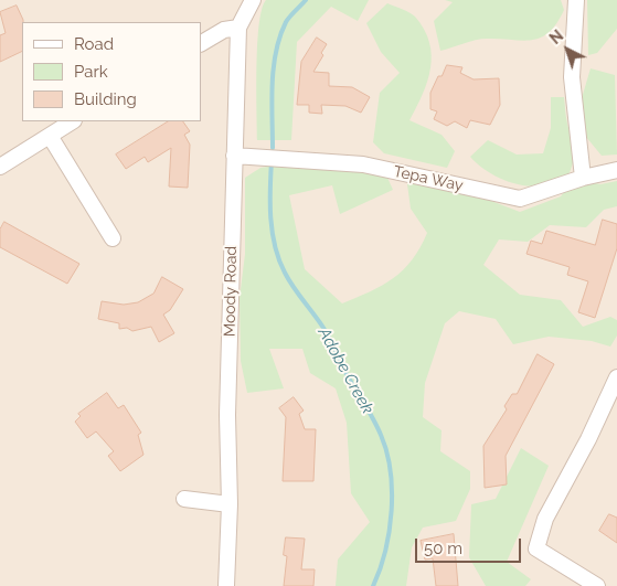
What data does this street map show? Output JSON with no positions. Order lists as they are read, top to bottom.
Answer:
{
  "streets": {
    "street": ["Tepa Way", "Moody Road"]
  },
  "crossings": [
    ["Tepa Way", "Moody Road"]
  ],
  "water": ["Adobe Creek"],
  "legend": ["Road", "Park", "Building"],
  "scale_bar": "50 m",
  "north": "top left"
}
